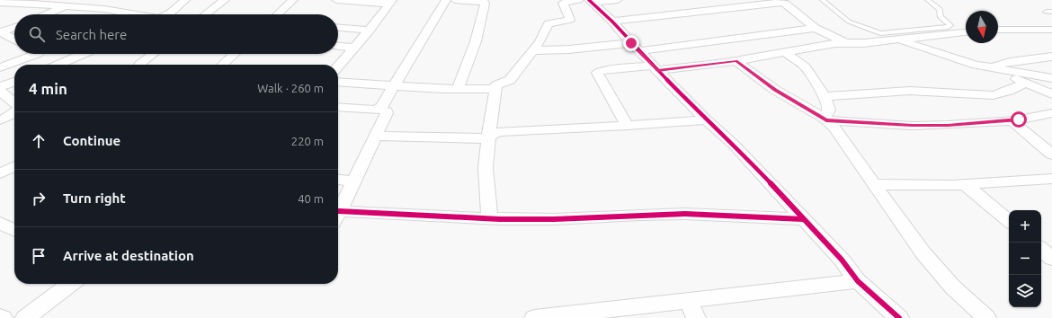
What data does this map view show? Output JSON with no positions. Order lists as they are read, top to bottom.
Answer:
{
  "north": "bottom",
  "page": {
    "search": "Search here",
    "heading": ["4 min", "Walk · 260 m"],
    "list": [
      ["Continue", "220 m"],
      ["Turn right", "40 m"],
      "Arrive at destination"
    ],
    "map_buttons": ["+", "−"]
  }
}
